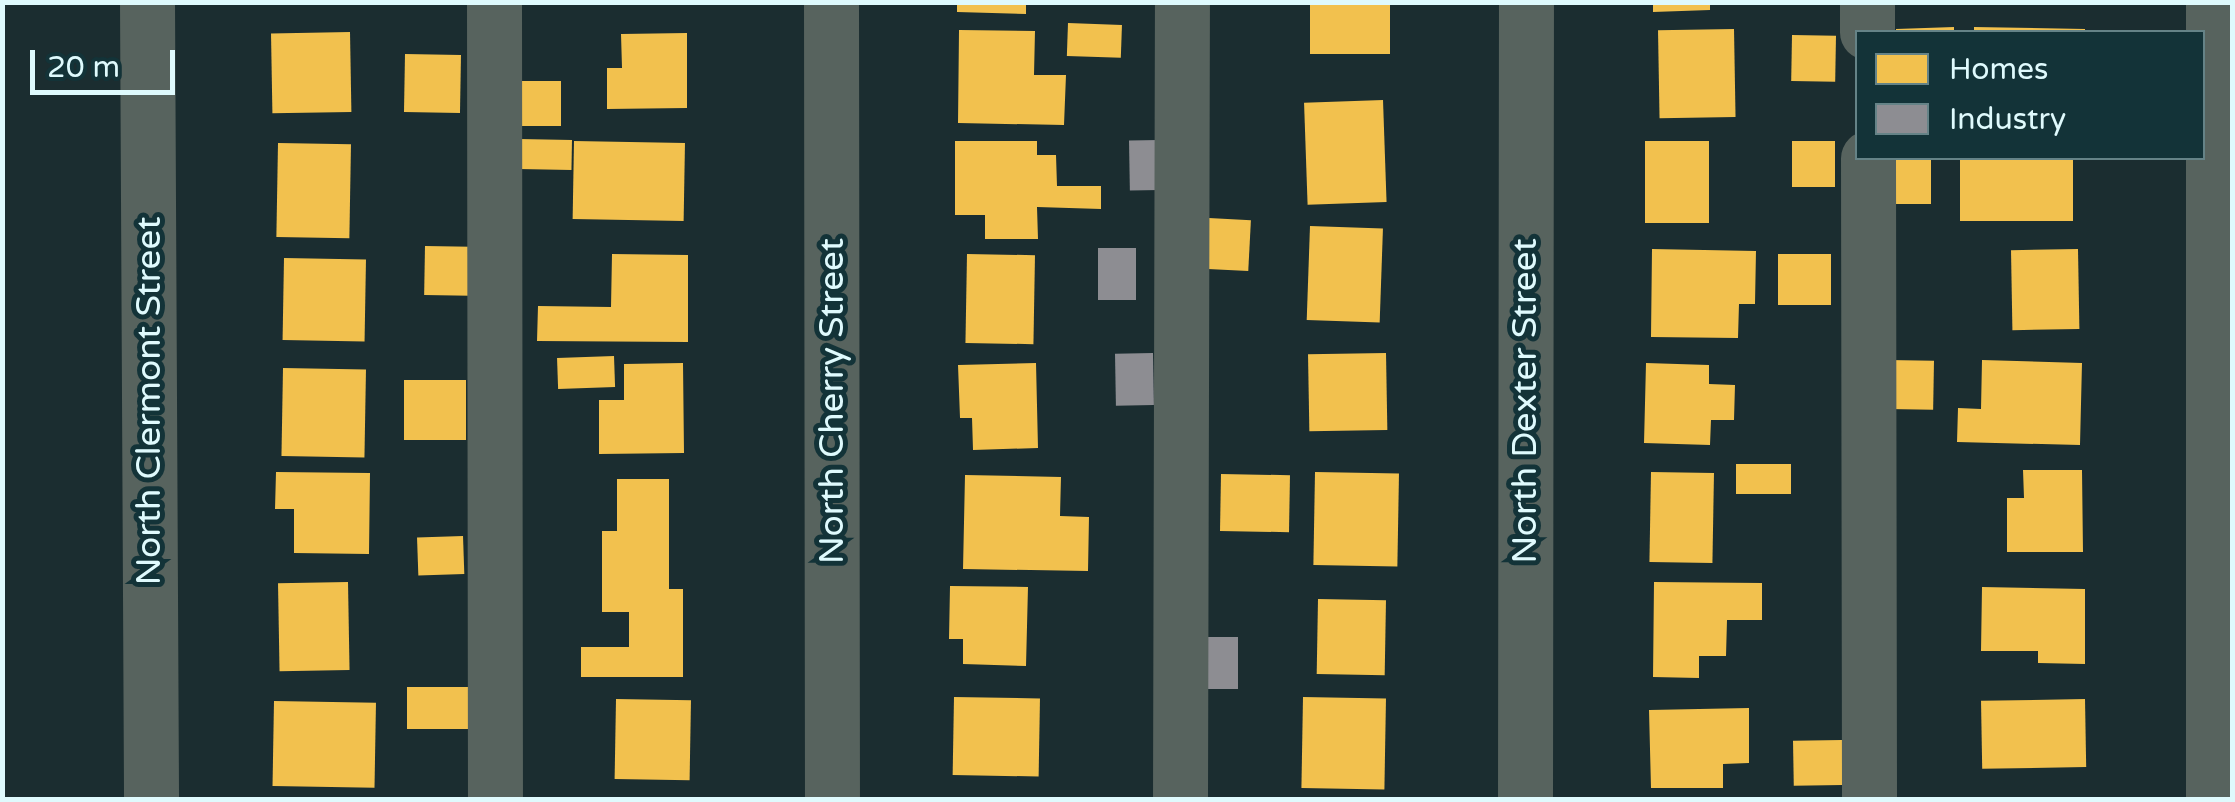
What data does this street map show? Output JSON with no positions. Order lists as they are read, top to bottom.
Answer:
{
  "streets": {
    "street": ["North Clermont Street", "North Cherry Street", "North Dexter Street"]
  },
  "legend": ["Homes", "Industry"],
  "scale_bar": "20 m"
}
